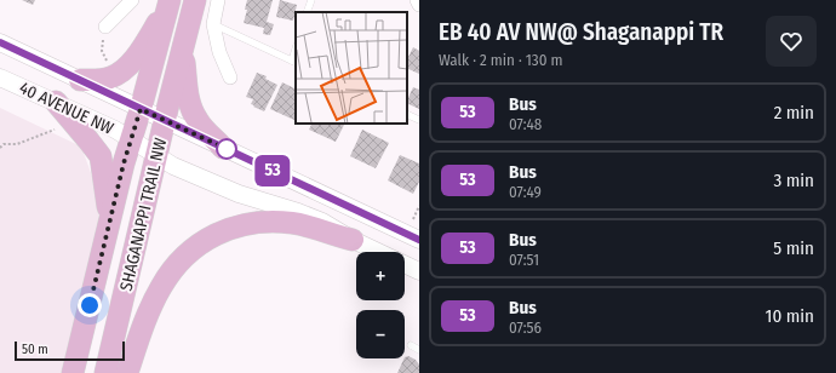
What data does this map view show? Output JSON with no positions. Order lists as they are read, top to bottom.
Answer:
{
  "streets": {
    "main road": ["SHAGANAPPI TRAIL NW"],
    "street": ["40 AVENUE NW"]
  },
  "crossings": [
    ["40 AVENUE NW", "SHAGANAPPI TRAIL NW"]
  ],
  "lines": ["bus line 53"],
  "scale_bar": "50 m",
  "page": {
    "on_map": "53",
    "heading": ["EB 40 AV NW@ Shaganappi TR", "Walk · 2 min · 130 m"],
    "list": [
      {
        "mark": "53",
        "name": "Bus",
        "note": "07:48",
        "value": "2 min"
      },
      {
        "mark": "53",
        "name": "Bus",
        "note": "07:49",
        "value": "3 min"
      },
      {
        "mark": "53",
        "name": "Bus",
        "note": "07:51",
        "value": "5 min"
      },
      {
        "mark": "53",
        "name": "Bus",
        "note": "07:56",
        "value": "10 min"
      }
    ],
    "map_buttons": ["+", "−"],
    "scale": "50 m"
  }
}
